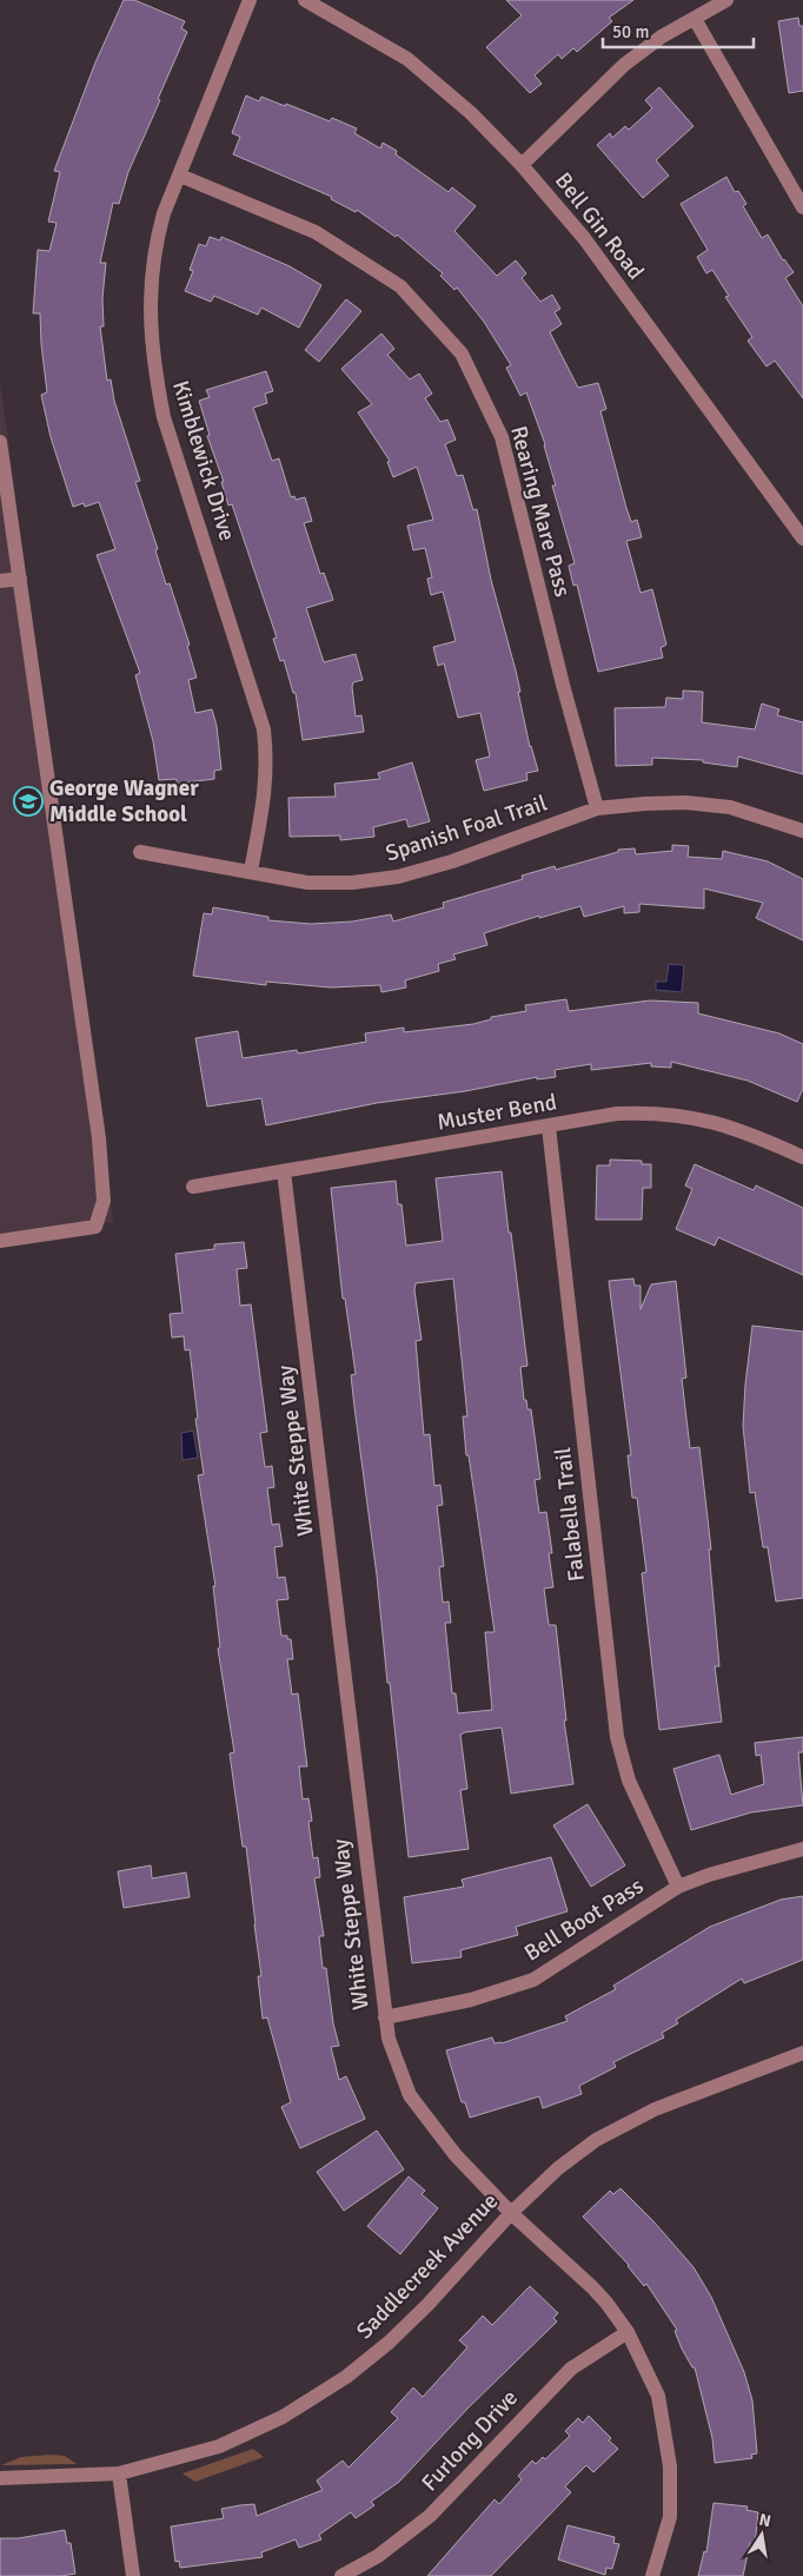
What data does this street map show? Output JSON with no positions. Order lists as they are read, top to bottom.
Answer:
{
  "streets": {
    "street": [
      "Bell Gin Road",
      "Kimblewick Drive",
      "Rearing Mare Pass",
      "Spanish Foal Trail",
      "Muster Bend",
      "White Steppe Way",
      "Falabella Trail",
      "Bell Boot Pass",
      "Saddlecreek Avenue",
      "Furlong Drive"
    ]
  },
  "crossings": [
    ["Kimblewick Drive", "Rearing Mare Pass"],
    ["Kimblewick Drive", "Spanish Foal Trail"],
    ["Rearing Mare Pass", "Spanish Foal Trail"],
    ["Muster Bend", "White Steppe Way"],
    ["Muster Bend", "Falabella Trail"],
    ["White Steppe Way", "Bell Boot Pass"],
    ["White Steppe Way", "Saddlecreek Avenue"],
    ["White Steppe Way", "Furlong Drive"],
    ["Falabella Trail", "Bell Boot Pass"]
  ],
  "places": {
    "school or university": ["George Wagner Middle School"]
  },
  "scale_bar": "50 m",
  "north": "top"
}
